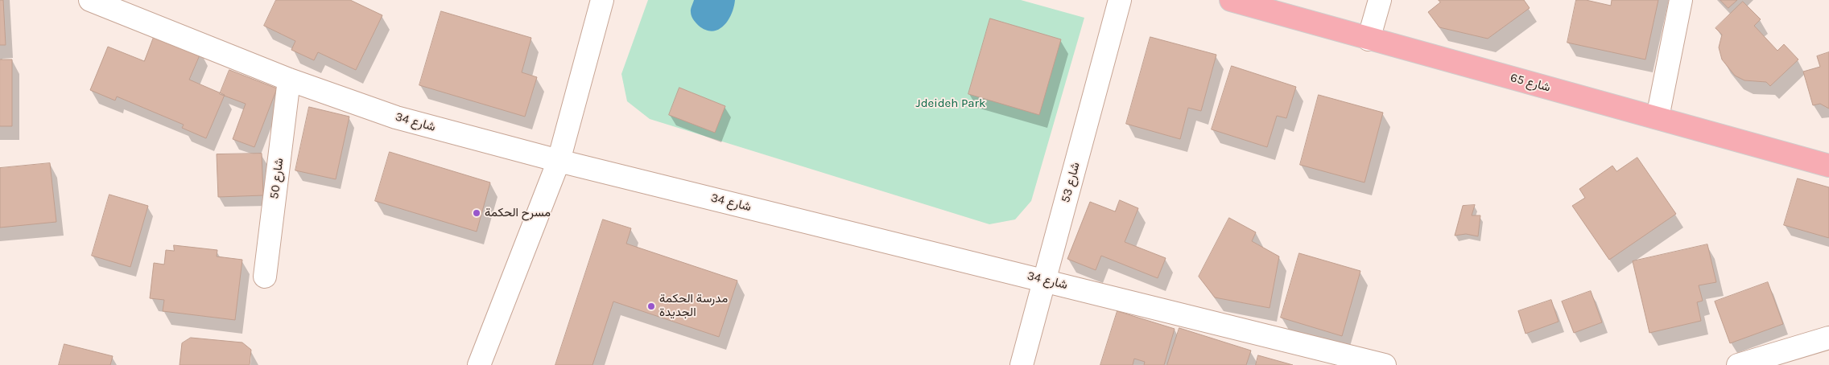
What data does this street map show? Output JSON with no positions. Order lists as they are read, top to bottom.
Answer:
{
  "streets": {
    "main road": ["شارع 65"],
    "street": ["شارع 34", "شارع 50", "شارع 53"]
  },
  "crossings": [
    ["شارع 34", "شارع 50"],
    ["شارع 34", "شارع 53"]
  ],
  "parks": ["Jdeideh Park"],
  "places": ["مسرح الحكمة", "مدرسة الحكمة الجديدة"]
}
